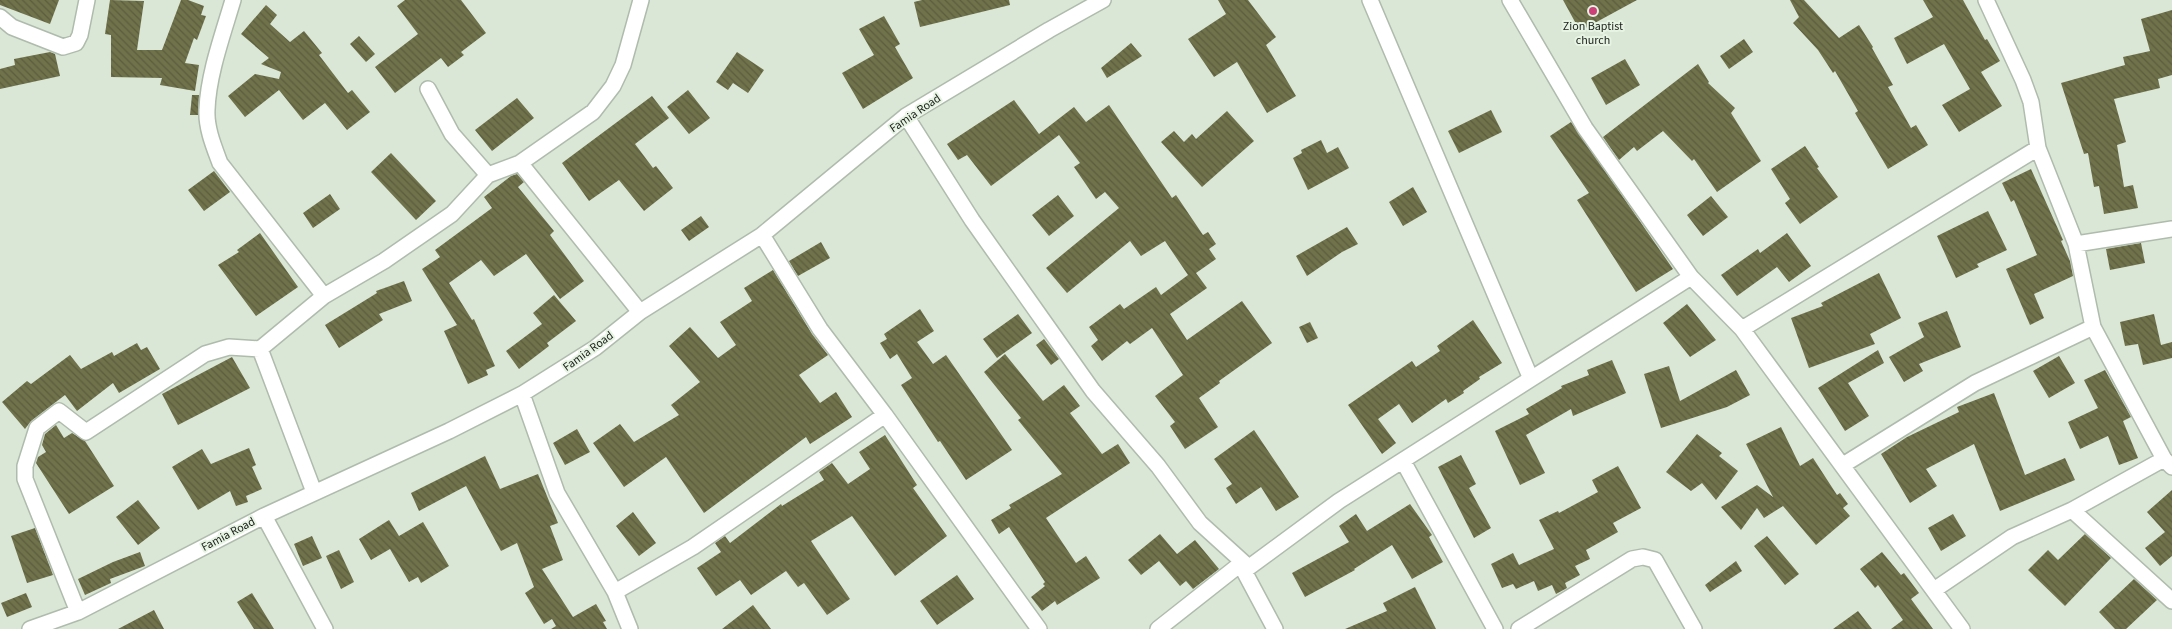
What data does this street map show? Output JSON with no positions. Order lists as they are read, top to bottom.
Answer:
{
  "streets": {
    "street": ["Famia Road"]
  },
  "places": ["Zion Baptist church"]
}
